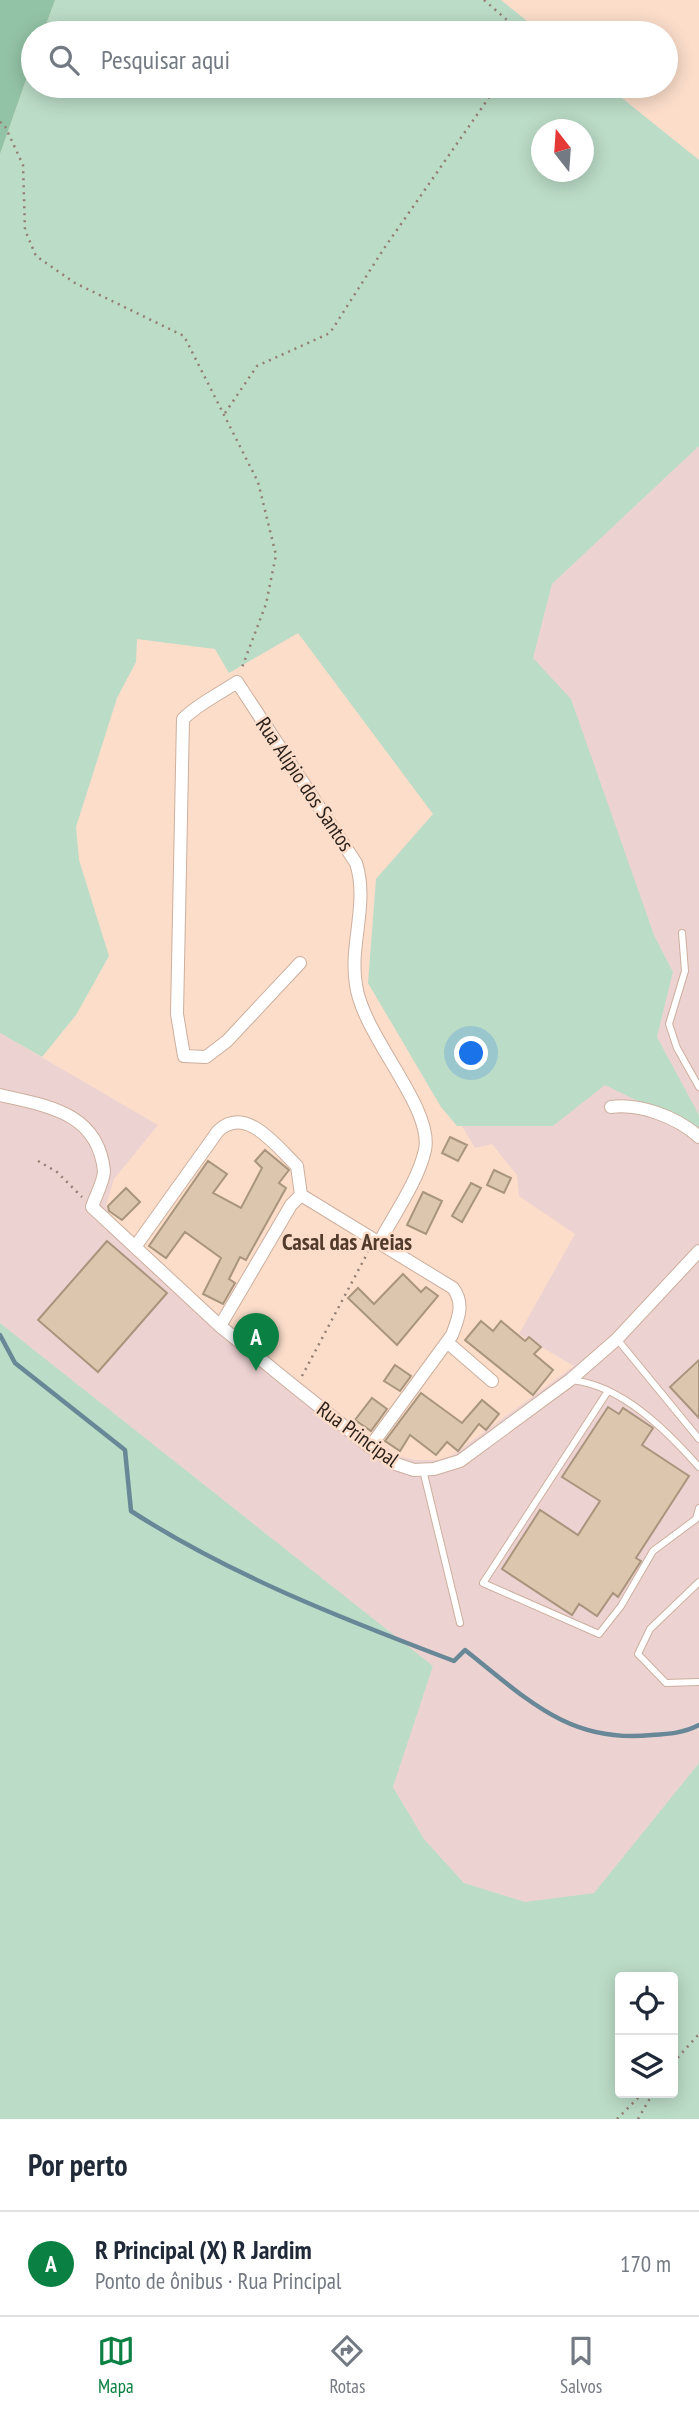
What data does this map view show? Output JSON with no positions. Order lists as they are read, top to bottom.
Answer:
{
  "streets": {
    "street": ["Rua Alípio dos Santos", "Rua Principal"]
  },
  "districts": ["Casal das Areias"],
  "north": "top",
  "page": {
    "search": "Pesquisar aqui",
    "pins": "A",
    "heading": "Por perto",
    "list": [
      {
        "mark": "A",
        "name": "R Principal (X) R Jardim",
        "note": "Ponto de ônibus · Rua Principal",
        "value": "170 m"
      }
    ],
    "nav": ["Mapa", "Rotas", "Salvos"]
  }
}
